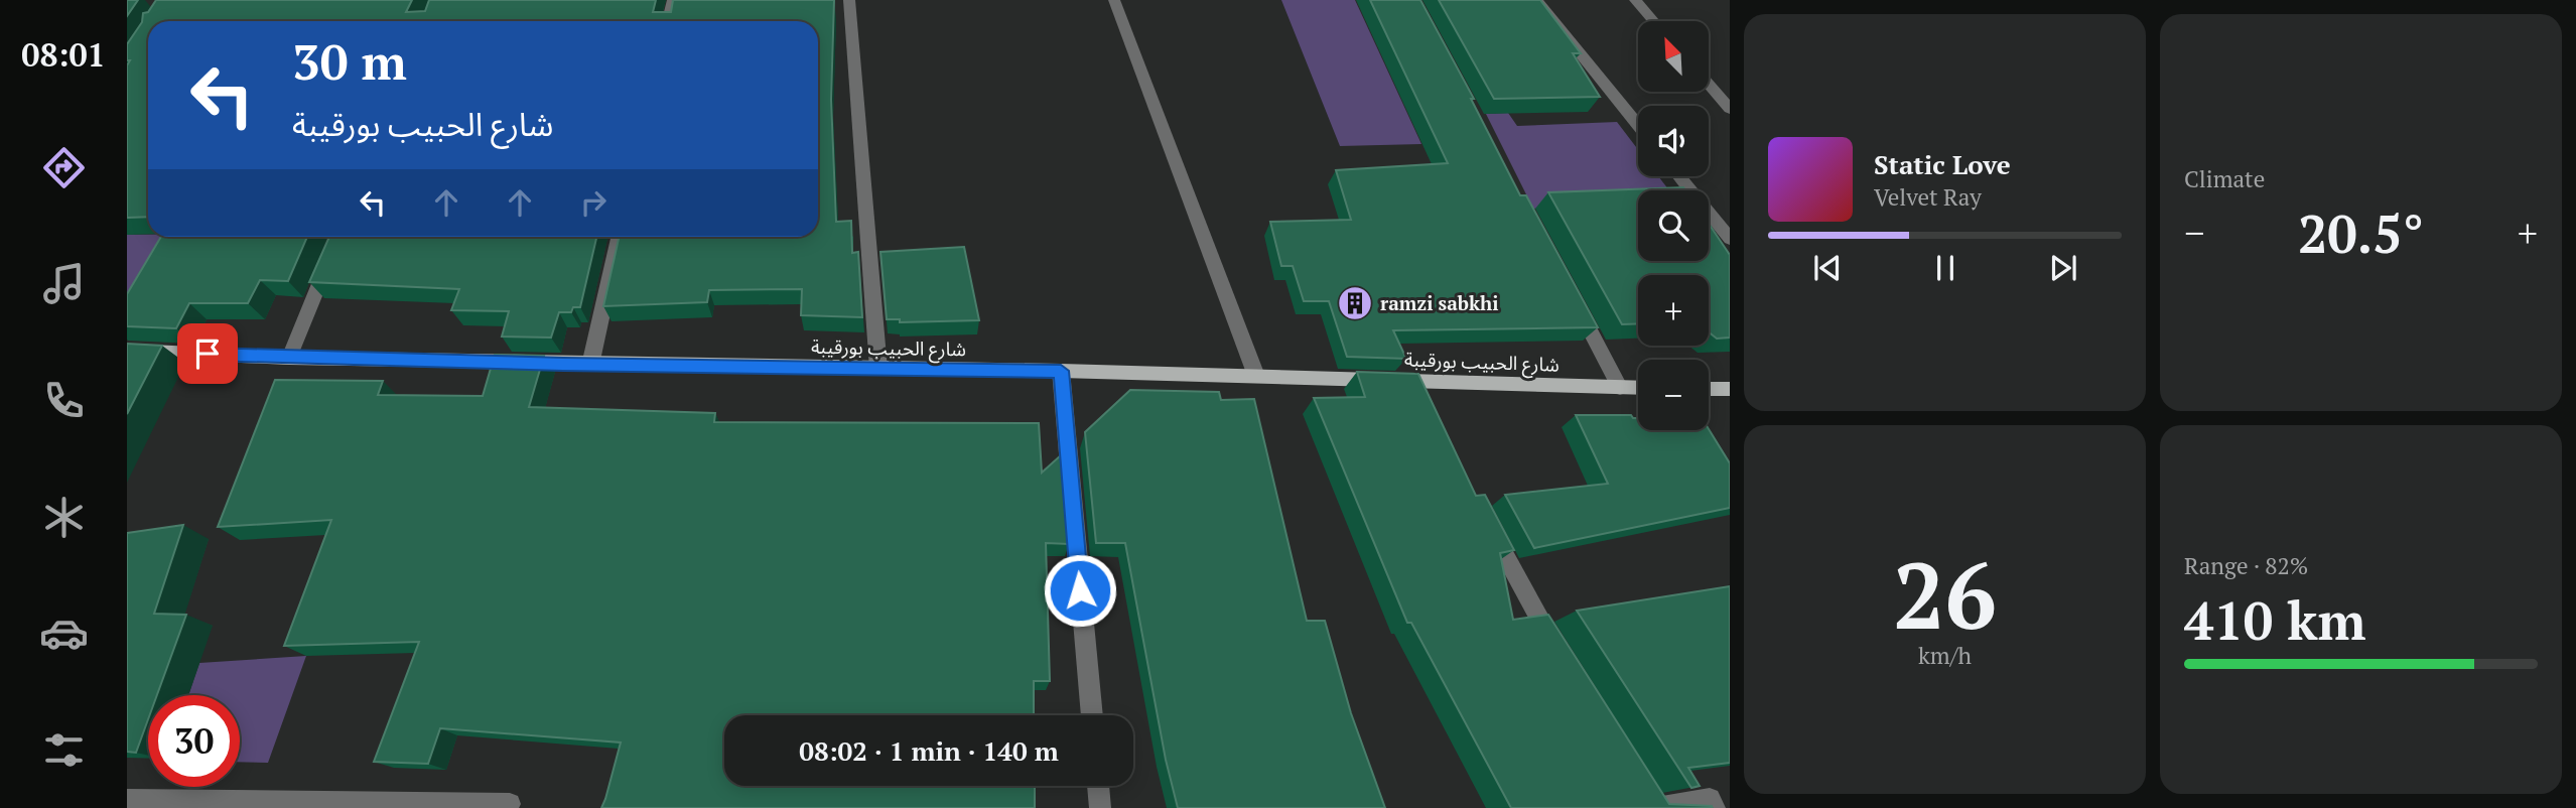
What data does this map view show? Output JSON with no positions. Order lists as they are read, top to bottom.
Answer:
{
  "streets": {
    "main road": ["شارع الحبيب بورقيبة"]
  },
  "places": {
    "building": ["ramzi sabkhi"]
  },
  "north": "top left",
  "page": {
    "tabs": "08:01",
    "tile": [
      "Climate",
      ["26", "km/h"],
      ["Range · 82%", "410 km"]
    ],
    "map_buttons": ["+", "−"],
    "turn": ["30 m", "شارع الحبيب بورقيبة"],
    "song": ["Static Love", "Velvet Ray"],
    "heat": ["−", "20.5°", "+"],
    "limit": "30",
    "trip": "08:02 · 1 min · 140 m"
  }
}
